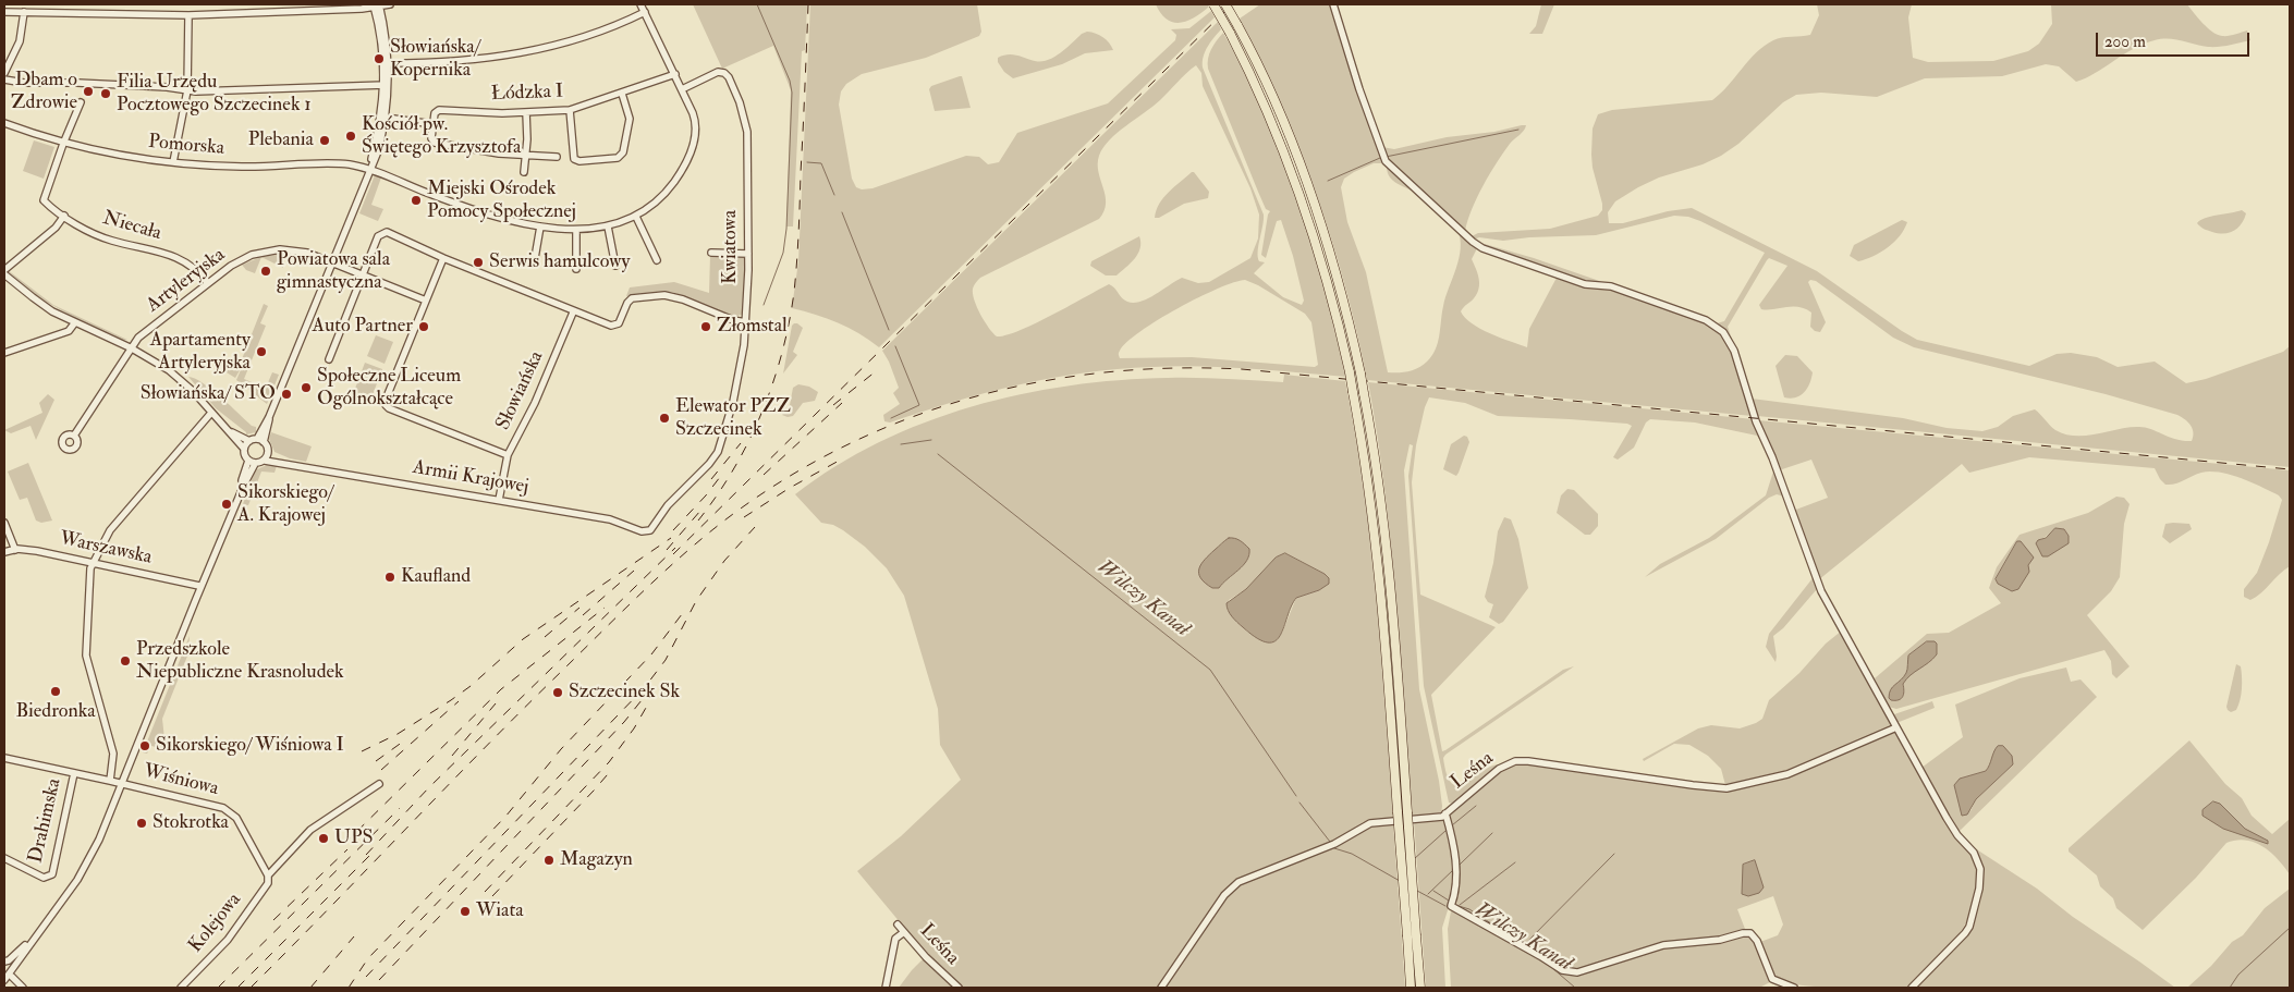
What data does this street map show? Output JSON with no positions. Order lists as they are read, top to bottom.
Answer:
{
  "streets": {
    "street": [
      "Łódzka I",
      "Pomorska",
      "Niecała",
      "Kwiatowa",
      "Artyleryjska",
      "Słowiańska",
      "Armii Krajowej",
      "Warszawska",
      "Leśna",
      "Wiśniowa",
      "Drahimska",
      "Kolejowa"
    ]
  },
  "crossings": [
    ["Pomorska", "Niecała"],
    ["Pomorska", "Kwiatowa"],
    ["Niecała", "Artyleryjska"],
    ["Kwiatowa", "Armii Krajowej"],
    ["Artyleryjska", "Słowiańska"],
    ["Wiśniowa", "Drahimska"],
    ["Wiśniowa", "Kolejowa"]
  ],
  "water": ["Wilczy Kanał"],
  "places": [
    "Słowiańska/ Kopernika",
    "Dbam o Zdrowie",
    "Filia Urzędu Pocztowego Szczecinek 1",
    "Kościół pw. Świętego Krzysztofa",
    "Plebania",
    "Miejski Ośrodek Pomocy Społecznej",
    "Serwis hamulcowy",
    "Powiatowa sala gimnastyczna",
    "Auto Partner",
    "Złomstal",
    "Apartamenty Artyleryjska",
    "Społeczne Liceum Ogólnokształcące",
    "Słowiańska/ STO",
    "Elewator PZZ Szczecinek",
    "Sikorskiego/ A. Krajowej",
    "Kaufland",
    "Przedszkole Niepubliczne Krasnoludek",
    "Biedronka",
    "Szczecinek Sk",
    "Sikorskiego/ Wiśniowa I",
    "Stokrotka",
    "UPS",
    "Magazyn",
    "Wiata"
  ],
  "scale_bar": "200 m"
}
